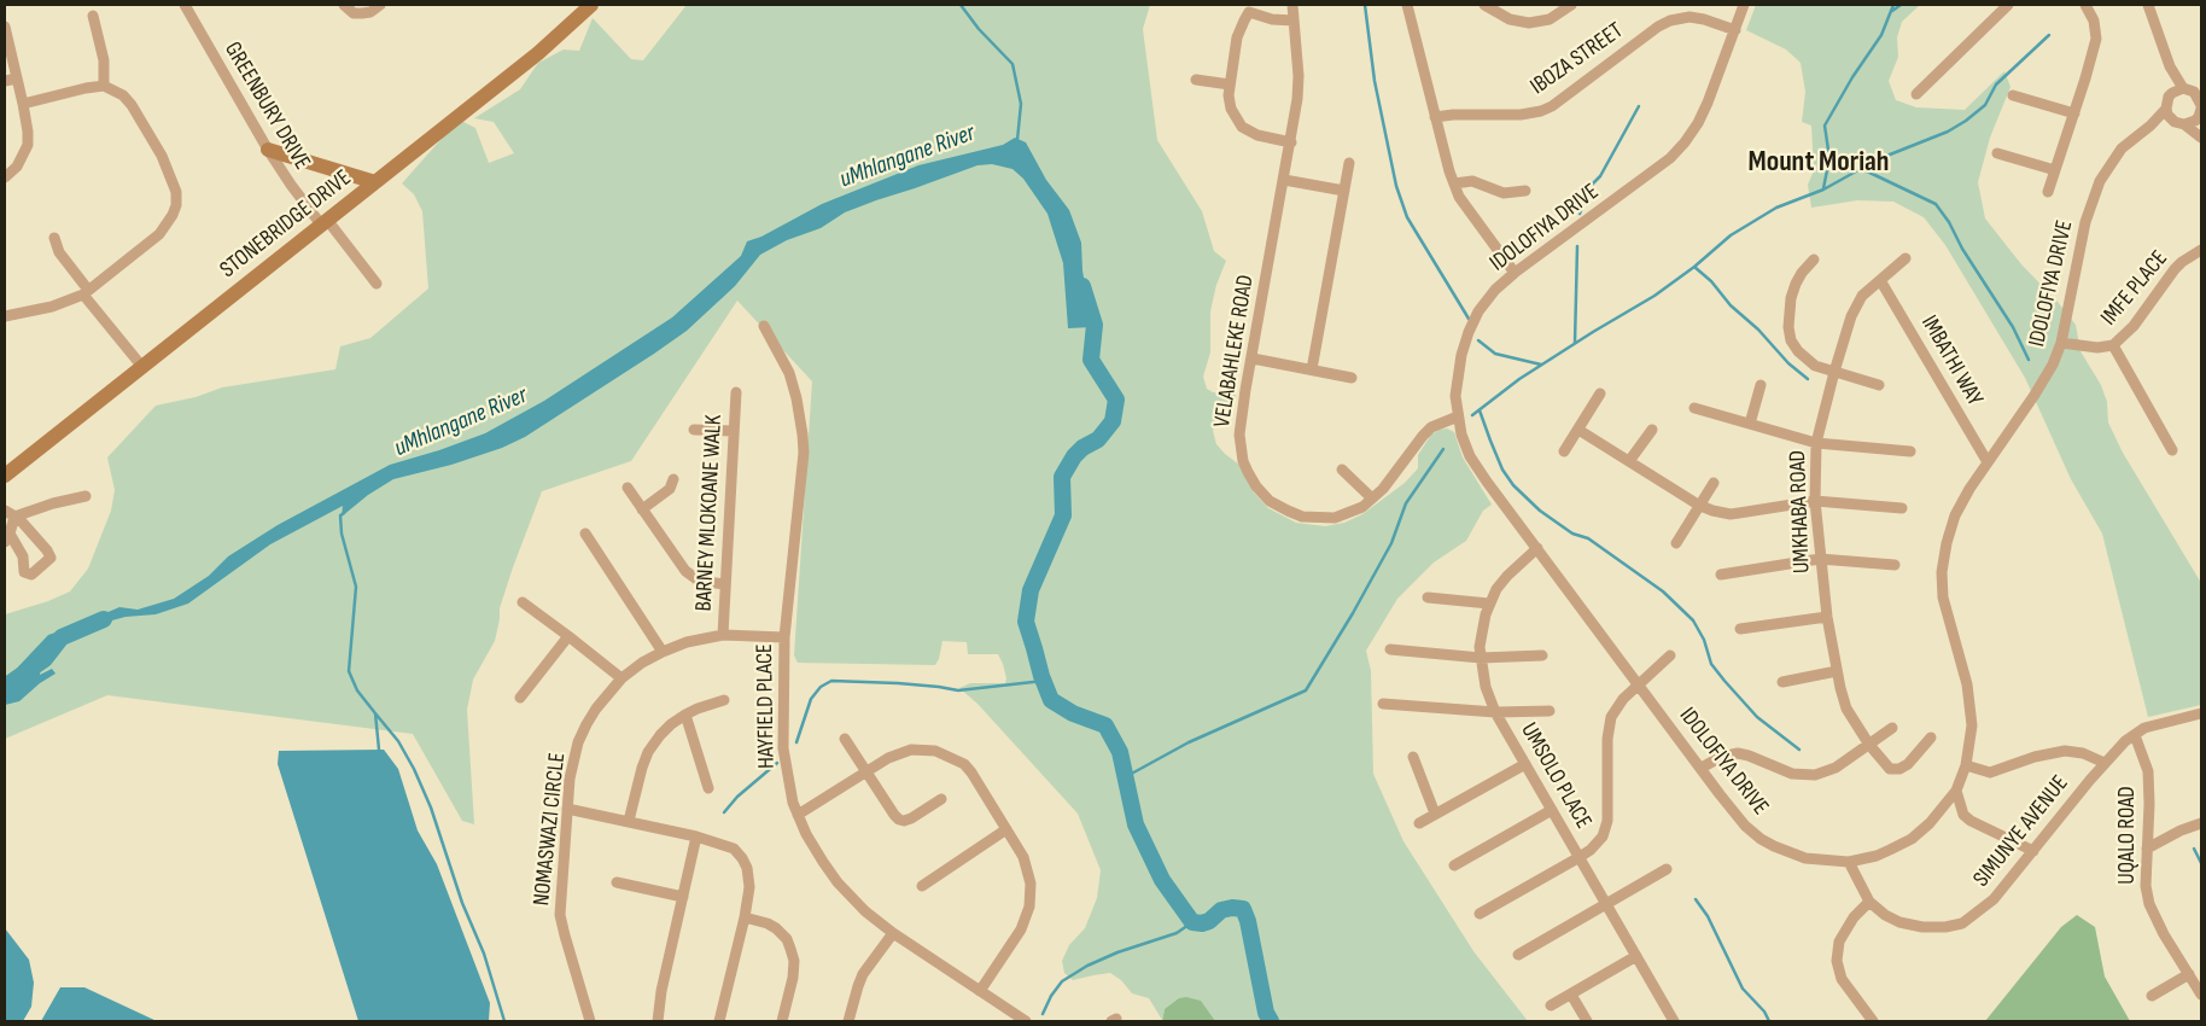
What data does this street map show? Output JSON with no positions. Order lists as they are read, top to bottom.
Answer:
{
  "streets": {
    "street": [
      "IBOZA STREET",
      "GREENBURY DRIVE",
      "STONEBRIDGE DRIVE",
      "IDOLOFIYA DRIVE",
      "IMFE PLACE",
      "VELABAHLEKE ROAD",
      "IMBATHI WAY",
      "UMKHABA ROAD",
      "BARNEY MLOKOANE WALK",
      "HAYFIELD PLACE",
      "UMSOLO PLACE",
      "NOMASWAZI CIRCLE",
      "SIMUNYE AVENUE",
      "UQALO ROAD"
    ]
  },
  "crossings": [
    ["IBOZA STREET", "IDOLOFIYA DRIVE"],
    ["GREENBURY DRIVE", "STONEBRIDGE DRIVE"],
    ["IDOLOFIYA DRIVE", "IMFE PLACE"],
    ["IDOLOFIYA DRIVE", "VELABAHLEKE ROAD"],
    ["IDOLOFIYA DRIVE", "IMBATHI WAY"],
    ["IDOLOFIYA DRIVE", "UMSOLO PLACE"],
    ["IDOLOFIYA DRIVE", "SIMUNYE AVENUE"],
    ["IMBATHI WAY", "UMKHABA ROAD"],
    ["BARNEY MLOKOANE WALK", "NOMASWAZI CIRCLE"],
    ["HAYFIELD PLACE", "NOMASWAZI CIRCLE"],
    ["SIMUNYE AVENUE", "UQALO ROAD"]
  ],
  "districts": ["Mount Moriah"],
  "water": ["uMhlangane River"]
}
